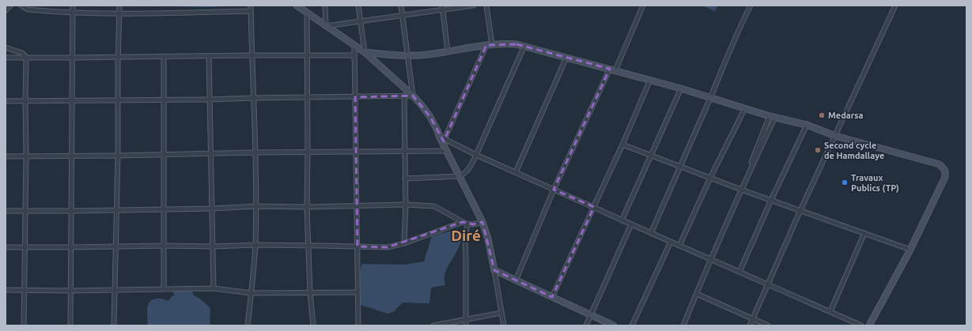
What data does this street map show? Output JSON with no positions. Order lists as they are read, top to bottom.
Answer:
{
  "districts": ["Diré"],
  "places": ["Medarsa", "Second cycle de Hamdallaye", "Travaux Publics (TP)"]
}
